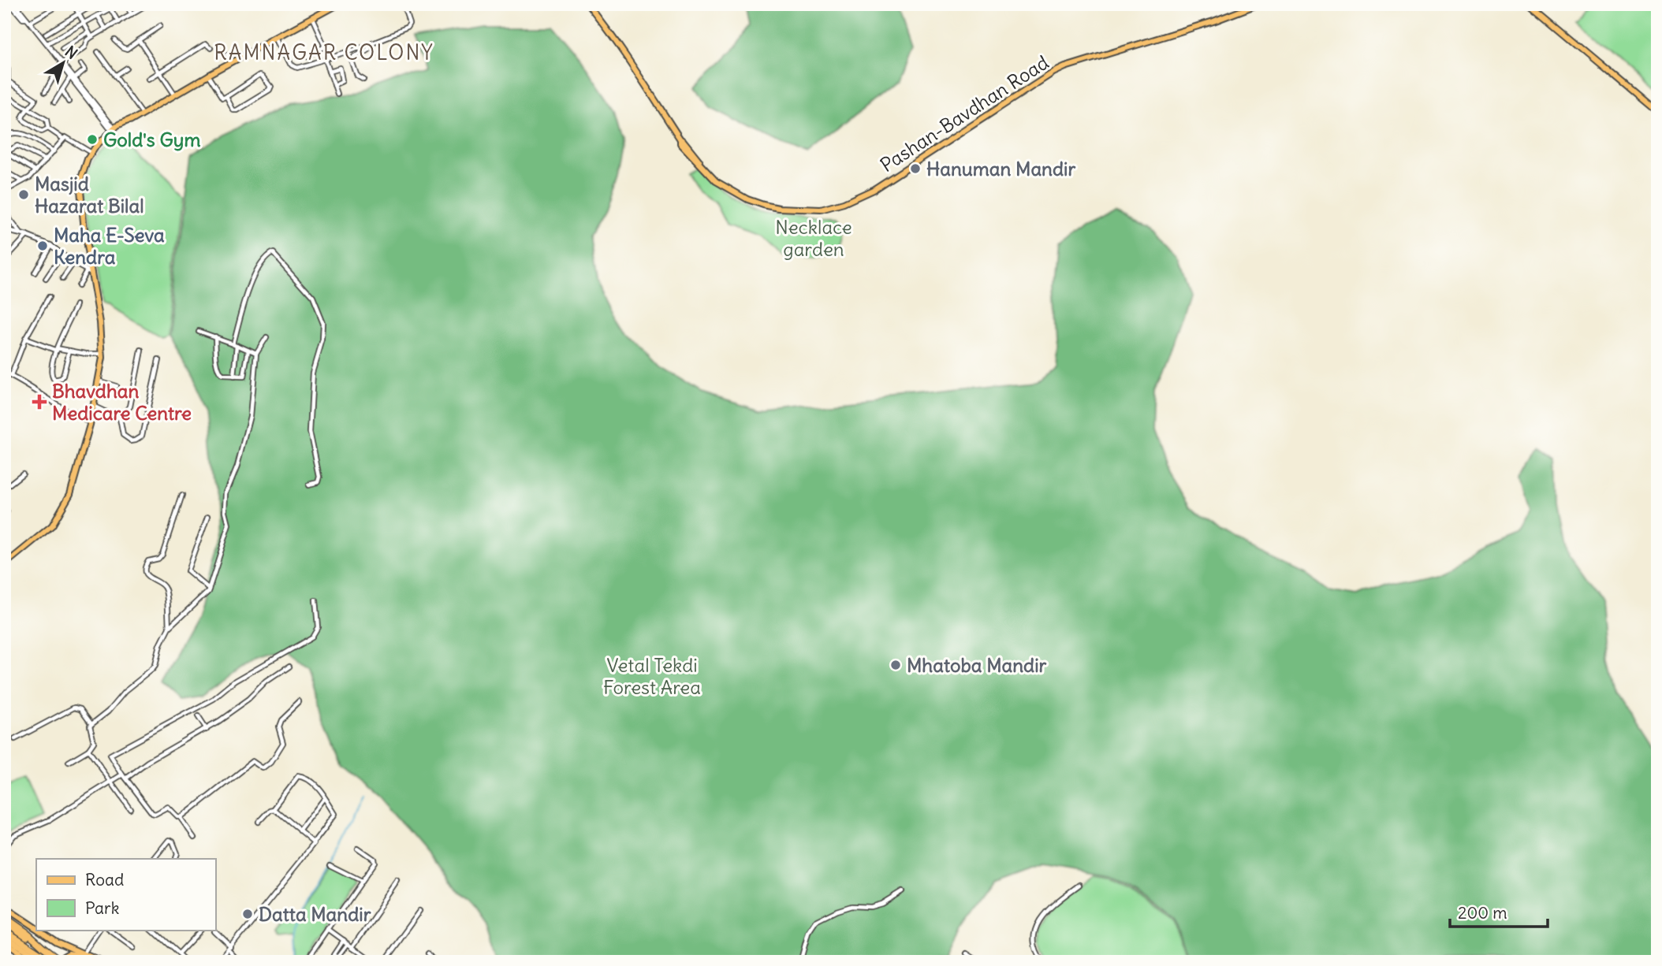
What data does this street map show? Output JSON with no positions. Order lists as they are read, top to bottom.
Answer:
{
  "streets": {
    "main road": ["Pashan-Bavdhan Road"]
  },
  "districts": ["RAMNAGAR COLONY"],
  "parks": ["Necklace garden", "Vetal Tekdi Forest Area"],
  "places": {
    "other": [
      "Gold's Gym",
      "Hanuman Mandir",
      "Masjid Hazarat Bilal",
      "Maha E-Seva Kendra",
      "Mhatoba Mandir",
      "Datta Mandir"
    ],
    "health": ["Bhavdhan Medicare Centre"]
  },
  "legend": ["Road", "Park"],
  "scale_bar": "200 m",
  "north": "top right"
}
